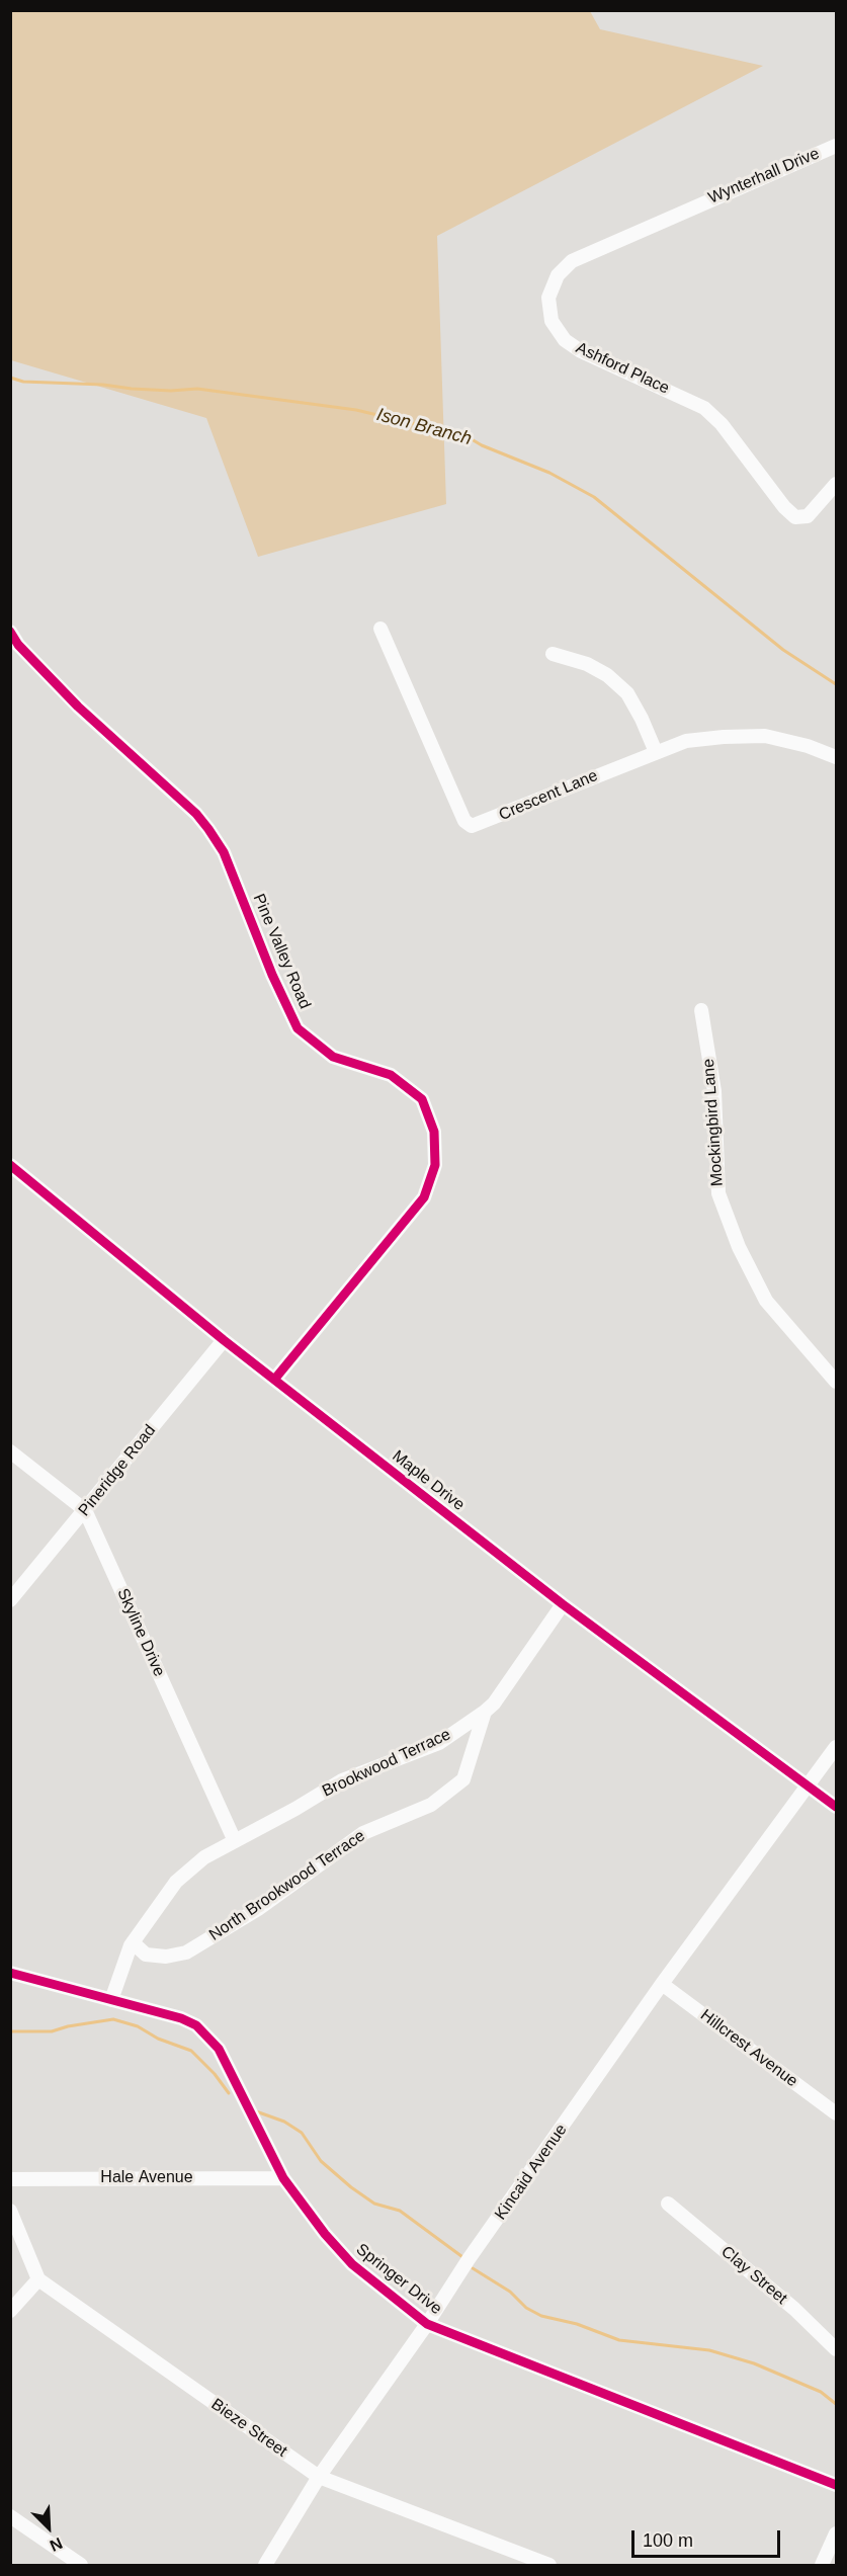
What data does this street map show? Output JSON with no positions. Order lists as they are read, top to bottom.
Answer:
{
  "streets": {
    "street": [
      "Wynterhall Drive",
      "Ashford Place",
      "Crescent Lane",
      "Pine Valley Road",
      "Mockingbird Lane",
      "Pineridge Road",
      "Maple Drive",
      "Skyline Drive",
      "Brookwood Terrace",
      "North Brookwood Terrace",
      "Hillcrest Avenue",
      "Kincaid Avenue",
      "Hale Avenue",
      "Clay Street",
      "Springer Drive",
      "Bieze Street"
    ]
  },
  "crossings": [
    ["Wynterhall Drive", "Ashford Place"],
    ["Pine Valley Road", "Maple Drive"],
    ["Pineridge Road", "Maple Drive"],
    ["Pineridge Road", "Skyline Drive"],
    ["Maple Drive", "Brookwood Terrace"],
    ["Maple Drive", "Kincaid Avenue"],
    ["Skyline Drive", "Brookwood Terrace"],
    ["Brookwood Terrace", "North Brookwood Terrace"],
    ["Hillcrest Avenue", "Kincaid Avenue"],
    ["Kincaid Avenue", "Springer Drive"],
    ["Kincaid Avenue", "Bieze Street"],
    ["Hale Avenue", "Springer Drive"]
  ],
  "water": ["Ison Branch"],
  "scale_bar": "100 m",
  "north": "bottom right"
}
